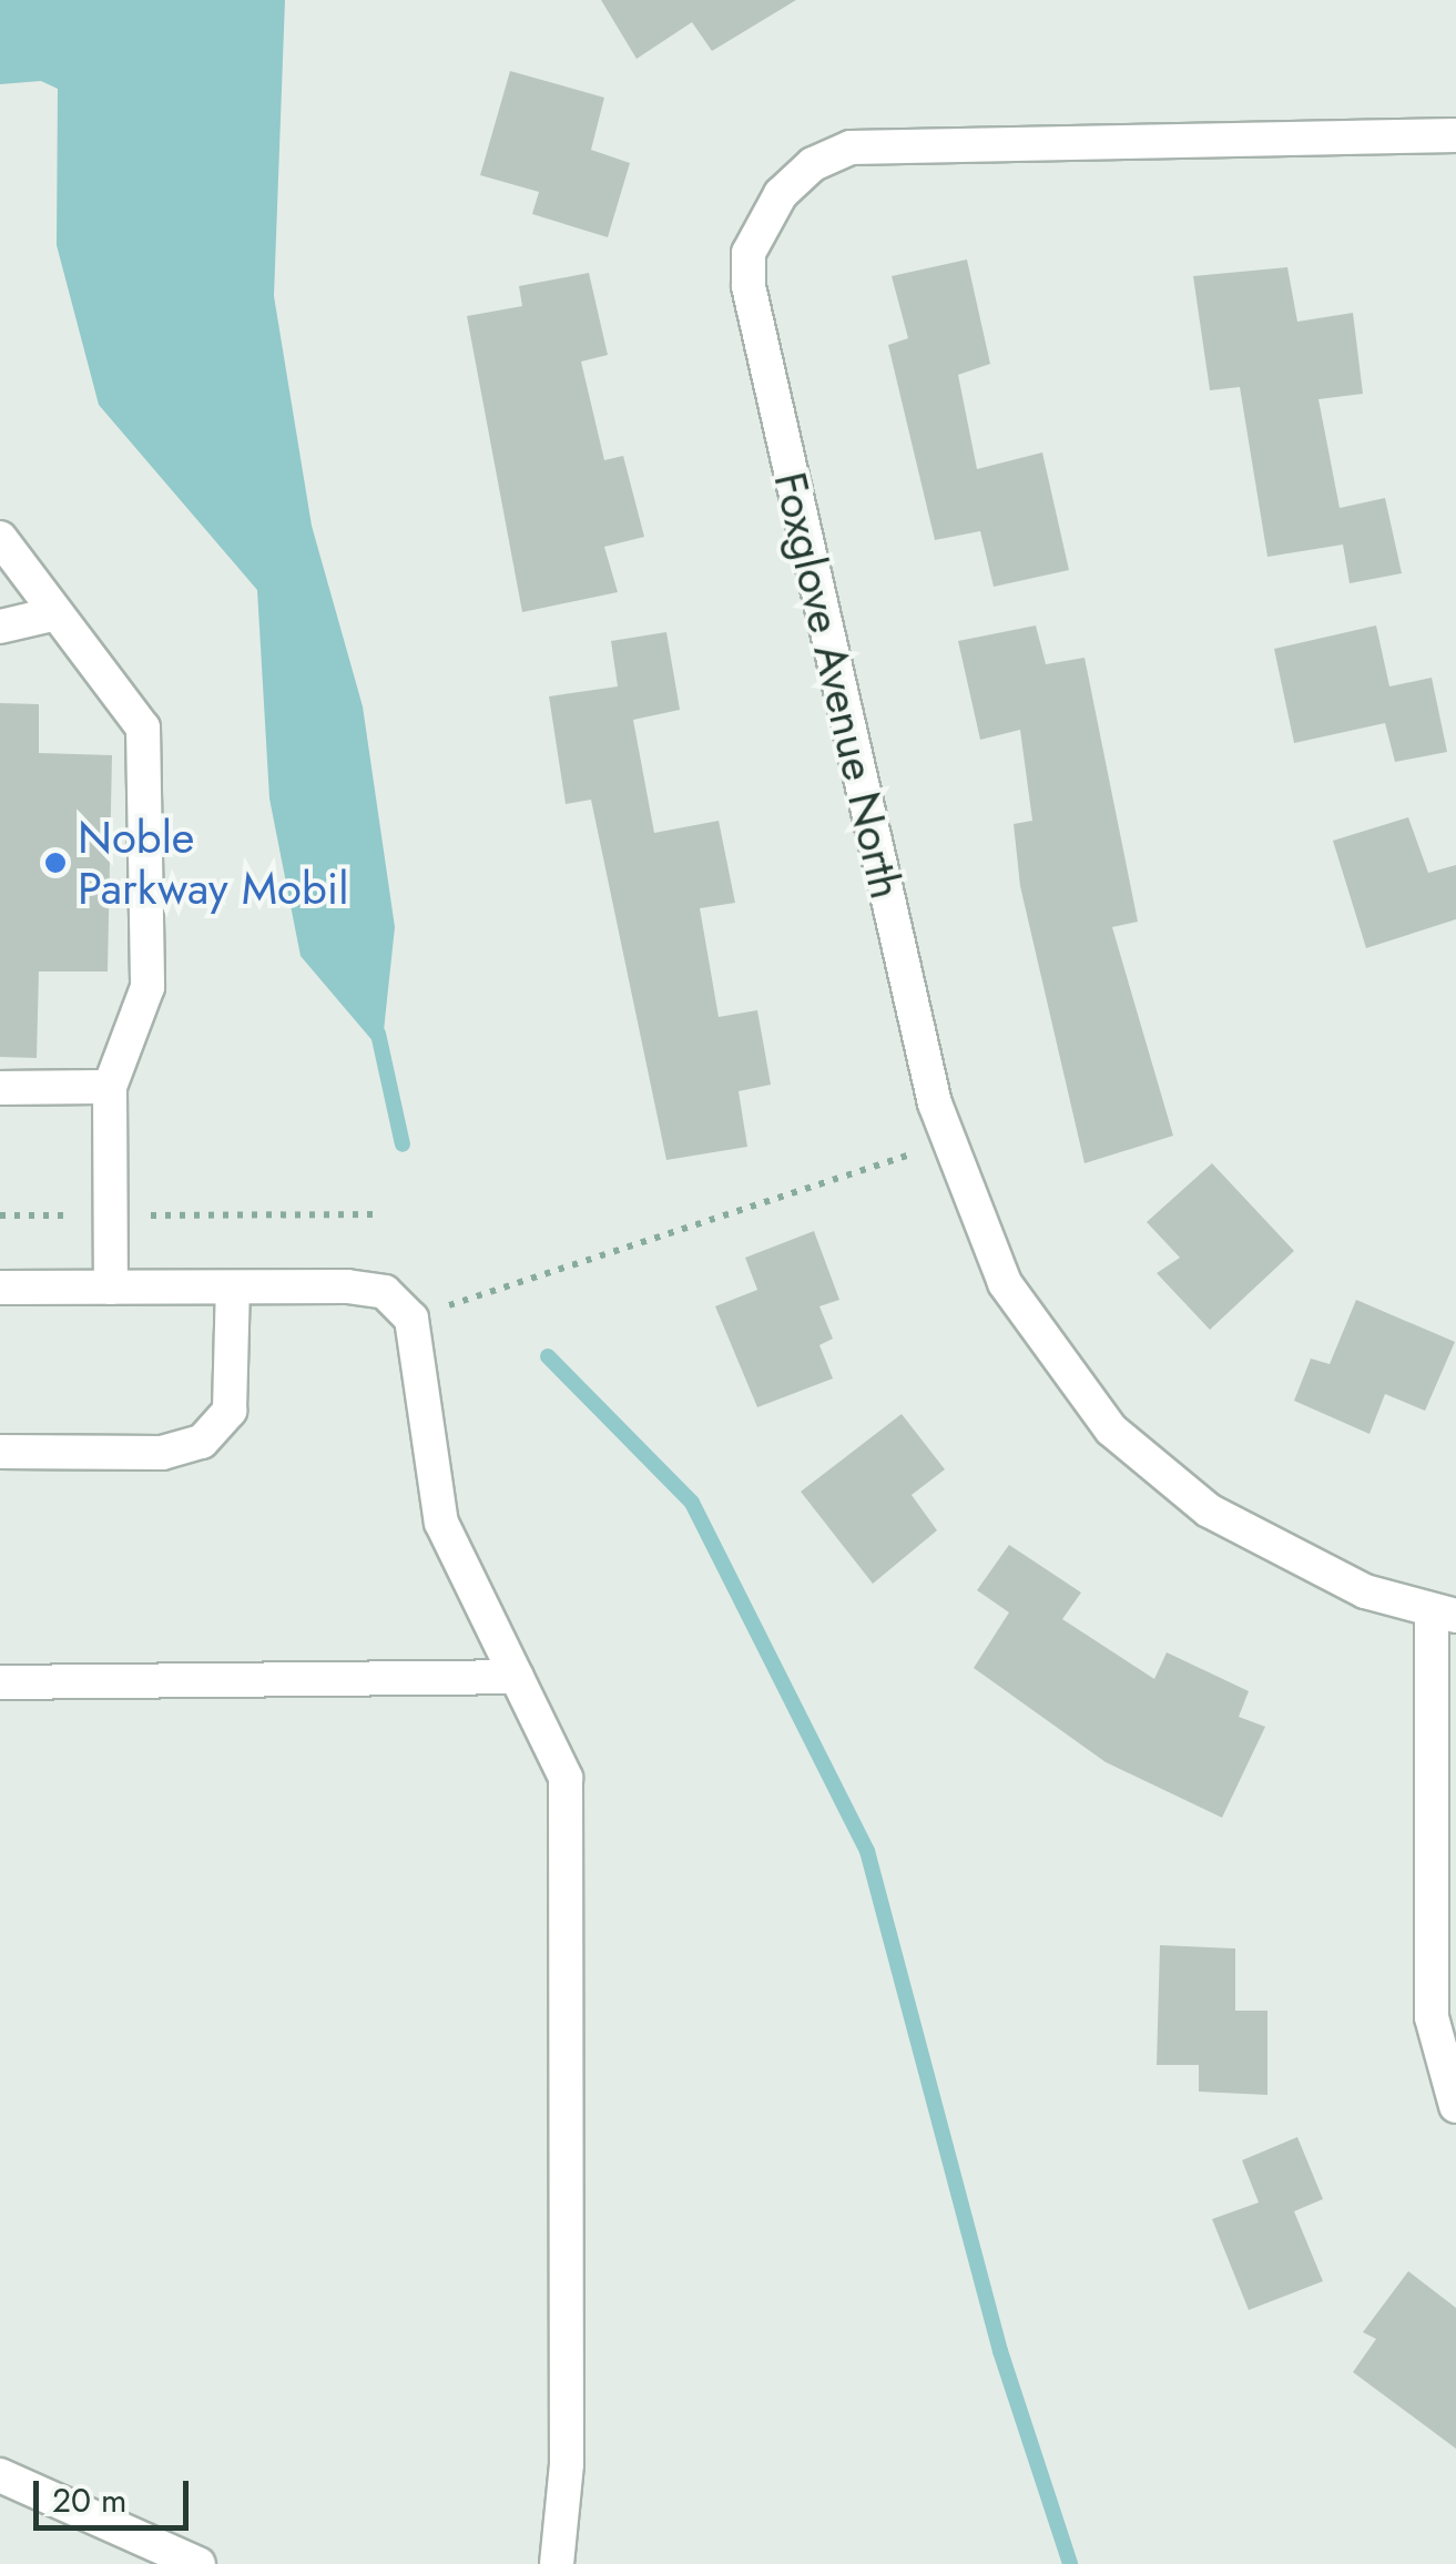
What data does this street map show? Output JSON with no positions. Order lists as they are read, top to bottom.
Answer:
{
  "streets": {
    "street": ["Foxglove Avenue North"]
  },
  "places": ["Noble Parkway Mobil"],
  "scale_bar": "20 m"
}
